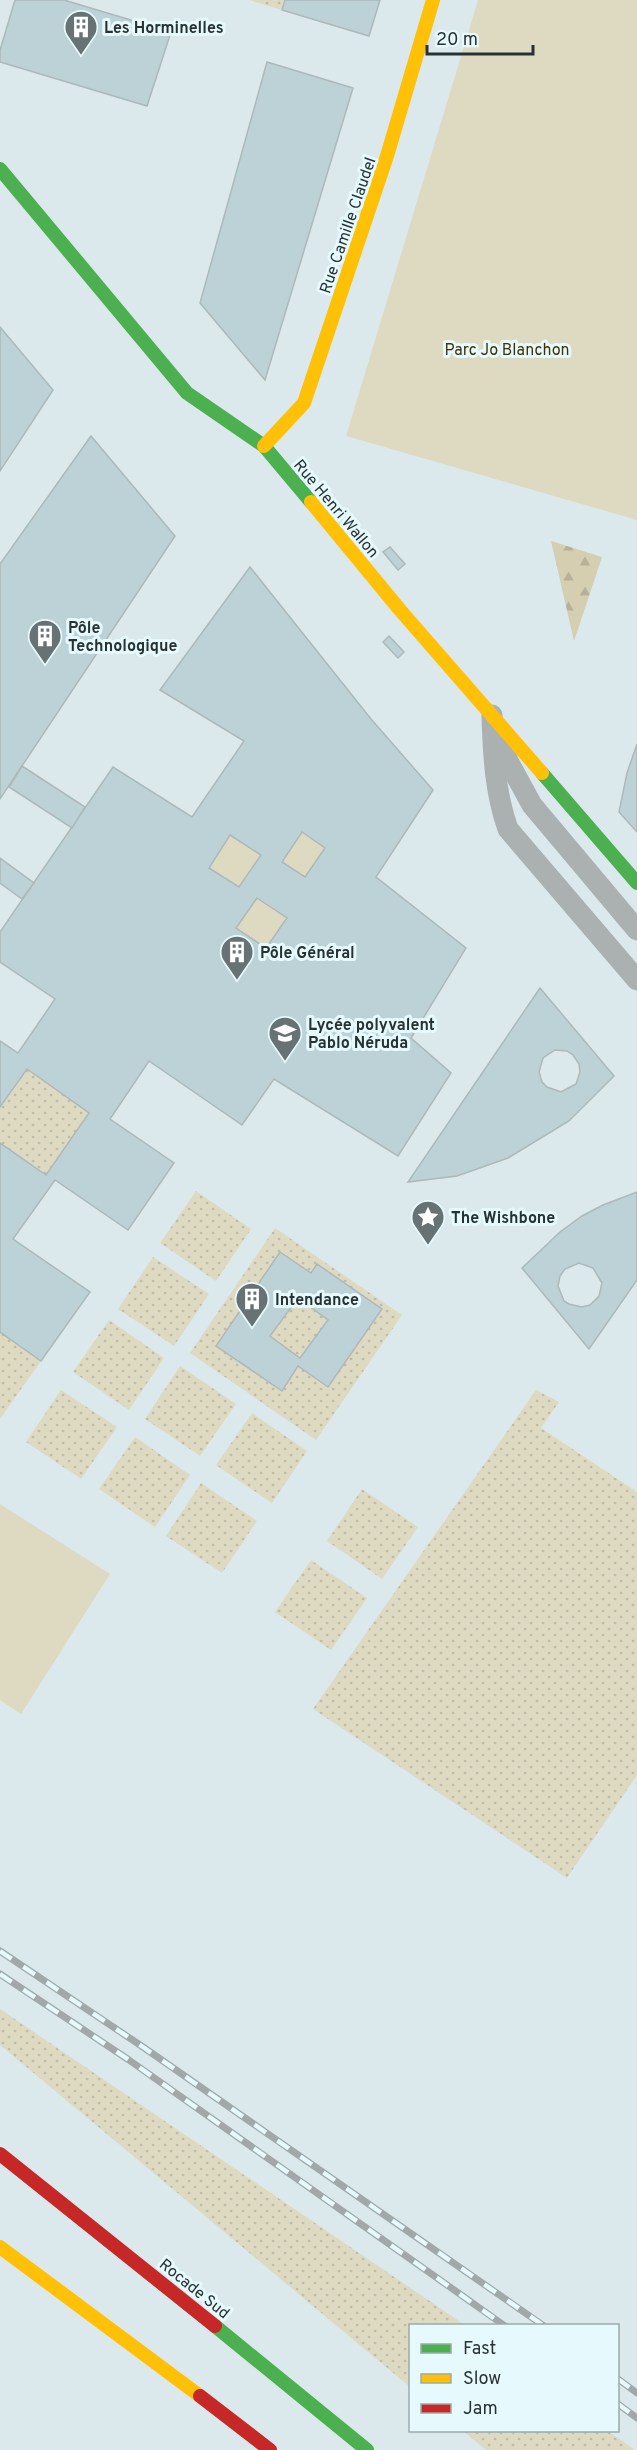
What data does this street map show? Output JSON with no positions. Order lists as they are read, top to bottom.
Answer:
{
  "streets": {
    "main road": ["Rue Camille Claudel", "Rue Henri Wallon", "Rocade Sud"]
  },
  "crossings": [
    ["Rue Camille Claudel", "Rue Henri Wallon"]
  ],
  "parks": ["Parc Jo Blanchon"],
  "places": {
    "building": [
      "Les Horminelles",
      "Pôle Technologique",
      "Pôle Général",
      "Intendance"
    ],
    "school or university": ["Lycée polyvalent Pablo Néruda"],
    "place": ["The Wishbone"]
  },
  "legend": ["Fast", "Slow", "Jam"],
  "scale_bar": "20 m"
}
